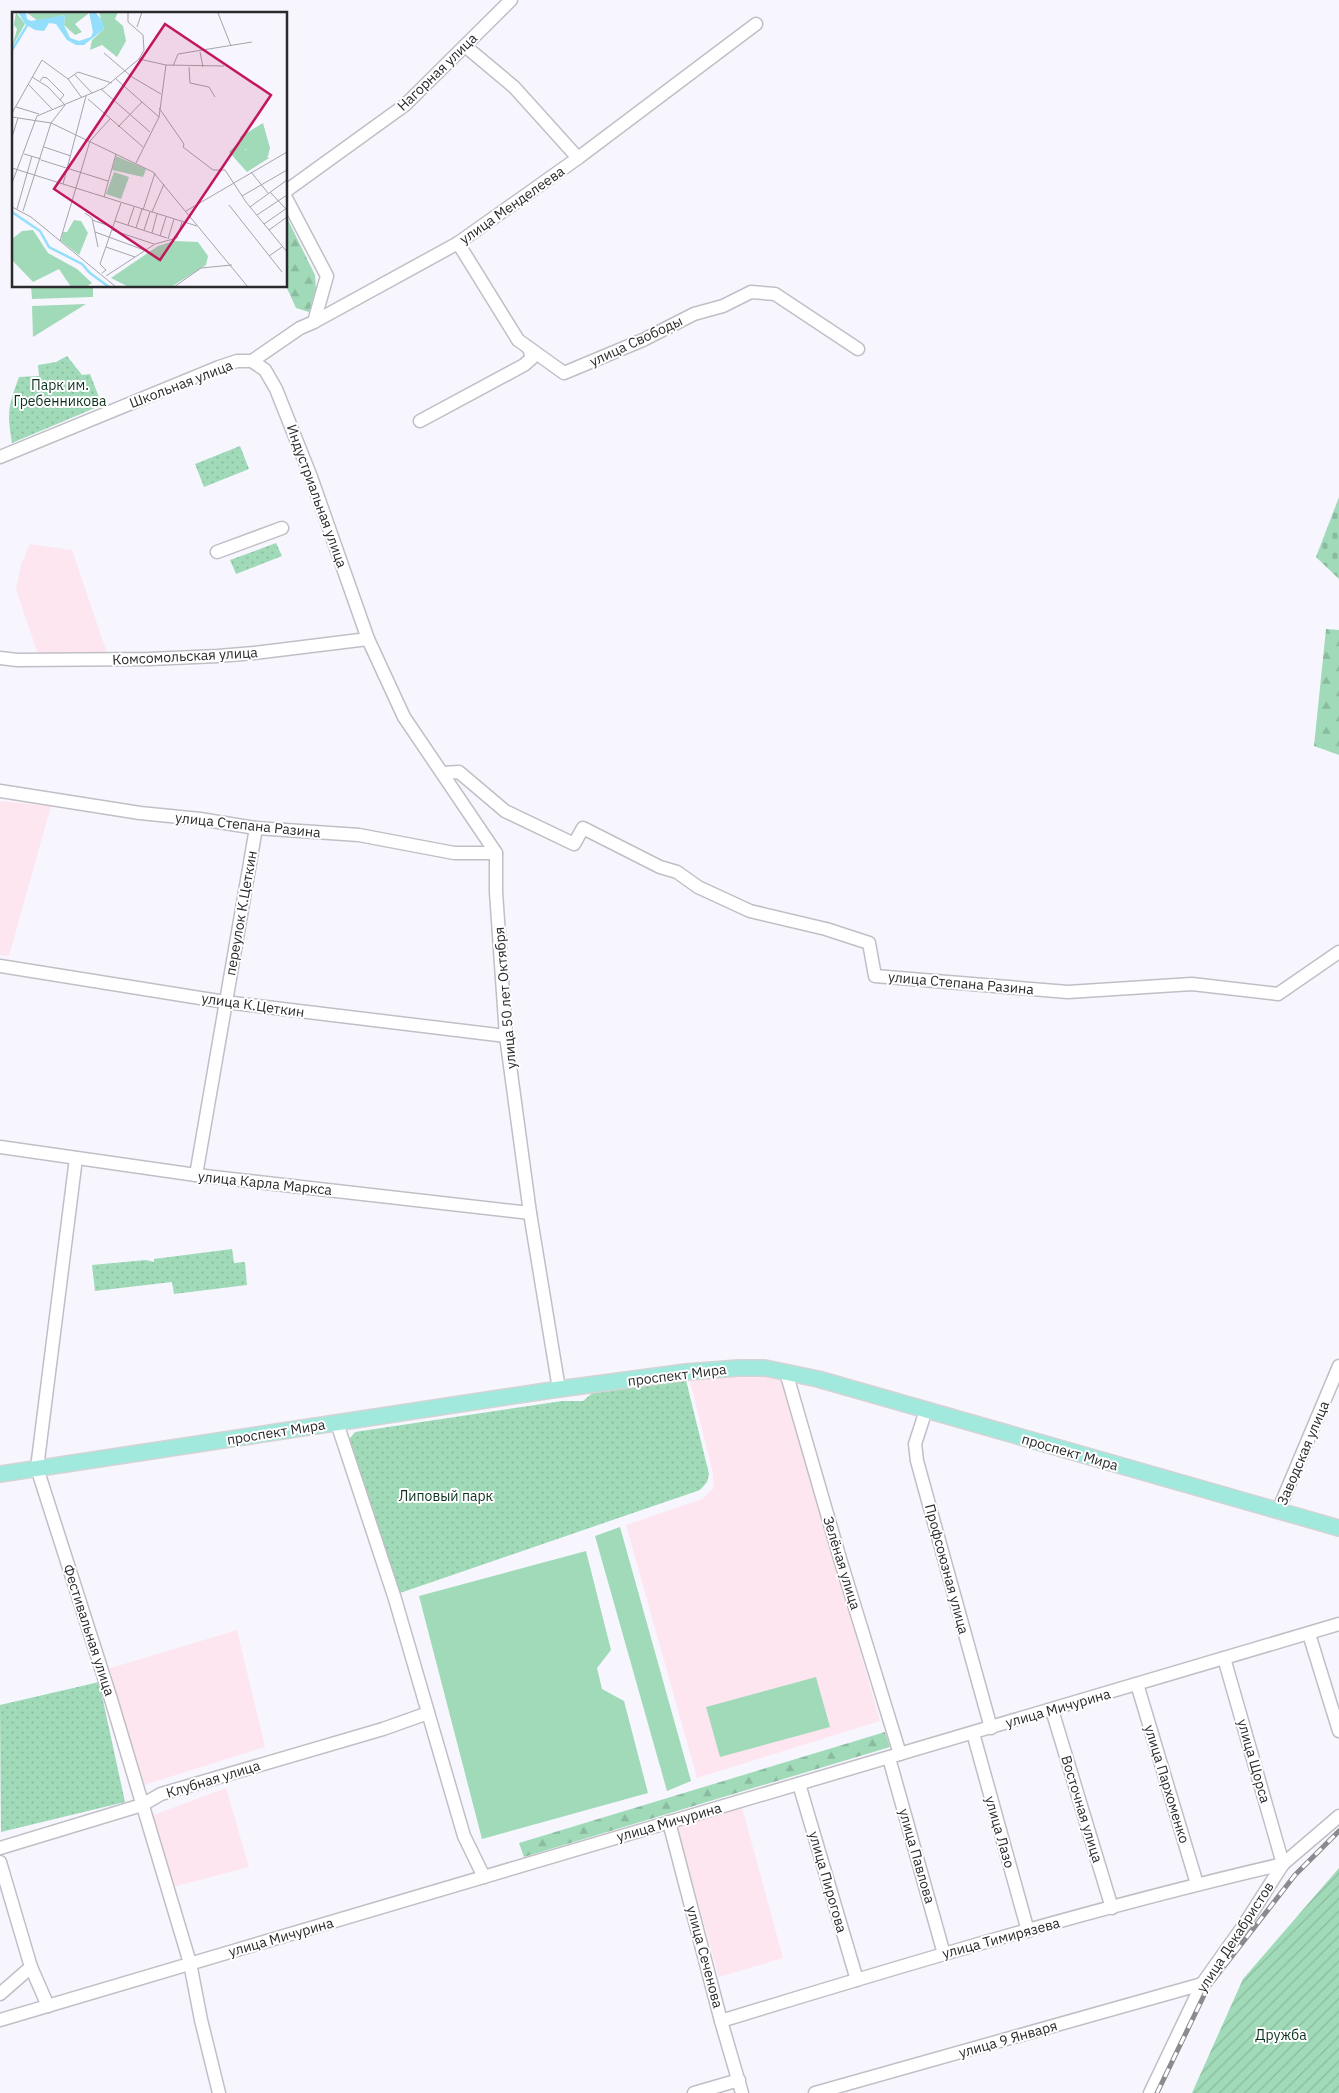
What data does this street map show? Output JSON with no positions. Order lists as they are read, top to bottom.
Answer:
{
  "streets": {
    "main road": ["проспект Мира"],
    "street": [
      "Нагорная улица",
      "улица Менделеева",
      "улица Свободы",
      "Школьная улица",
      "Индустриальная улица",
      "Комсомольская улица",
      "улица Степана Разина",
      "переулок К.Цеткин",
      "улица 50 лет Октября",
      "улица К.Цеткин",
      "улица Карла Маркса",
      "Заводская улица",
      "Зелёная улица",
      "Профсоюзная улица",
      "Фестивальная улица",
      "улица Мичурина",
      "улица Щорса",
      "Клубная улица",
      "улица Пархоменко",
      "Восточная улица",
      "улица Лазо",
      "улица Павлова",
      "улица Пирогова",
      "улица Декабристов",
      "улица Тимирязева",
      "улица Сеченова",
      "улица 9 Января"
    ]
  },
  "crossings": [
    ["улица Менделеева", "улица Свободы"],
    ["улица Менделеева", "Школьная улица"],
    ["улица Менделеева", "Индустриальная улица"],
    ["Школьная улица", "Индустриальная улица"],
    ["Индустриальная улица", "Комсомольская улица"],
    ["улица Степана Разина", "переулок К.Цеткин"],
    ["улица Степана Разина", "улица 50 лет Октября"],
    ["переулок К.Цеткин", "улица К.Цеткин"],
    ["переулок К.Цеткин", "улица Карла Маркса"],
    ["улица 50 лет Октября", "улица К.Цеткин"],
    ["улица 50 лет Октября", "улица Карла Маркса"],
    ["улица 50 лет Октября", "проспект Мира"],
    ["улица Карла Маркса", "Фестивальная улица"],
    ["проспект Мира", "Заводская улица"],
    ["проспект Мира", "Зелёная улица"],
    ["проспект Мира", "Профсоюзная улица"],
    ["проспект Мира", "Фестивальная улица"],
    ["Зелёная улица", "улица Мичурина"],
    ["Зелёная улица", "улица Павлова"],
    ["Профсоюзная улица", "улица Мичурина"],
    ["Фестивальная улица", "улица Мичурина"],
    ["Фестивальная улица", "Клубная улица"],
    ["улица Мичурина", "улица Щорса"],
    ["улица Мичурина", "улица Пархоменко"],
    ["улица Мичурина", "Восточная улица"],
    ["улица Мичурина", "улица Лазо"],
    ["улица Мичурина", "улица Павлова"],
    ["улица Мичурина", "улица Пирогова"],
    ["улица Мичурина", "улица Сеченова"],
    ["улица Щорса", "улица Декабристов"],
    ["улица Щорса", "улица Тимирязева"],
    ["улица Пархоменко", "улица Тимирязева"],
    ["Восточная улица", "улица Тимирязева"],
    ["улица Лазо", "улица Тимирязева"],
    ["улица Павлова", "улица Тимирязева"],
    ["улица Пирогова", "улица Тимирязева"],
    ["улица Декабристов", "улица Тимирязева"],
    ["улица Декабристов", "улица 9 Января"],
    ["улица Тимирязева", "улица Сеченова"]
  ],
  "parks": ["Парк им. Гребенникова", "Липовый парк", "Дружба"]
}
